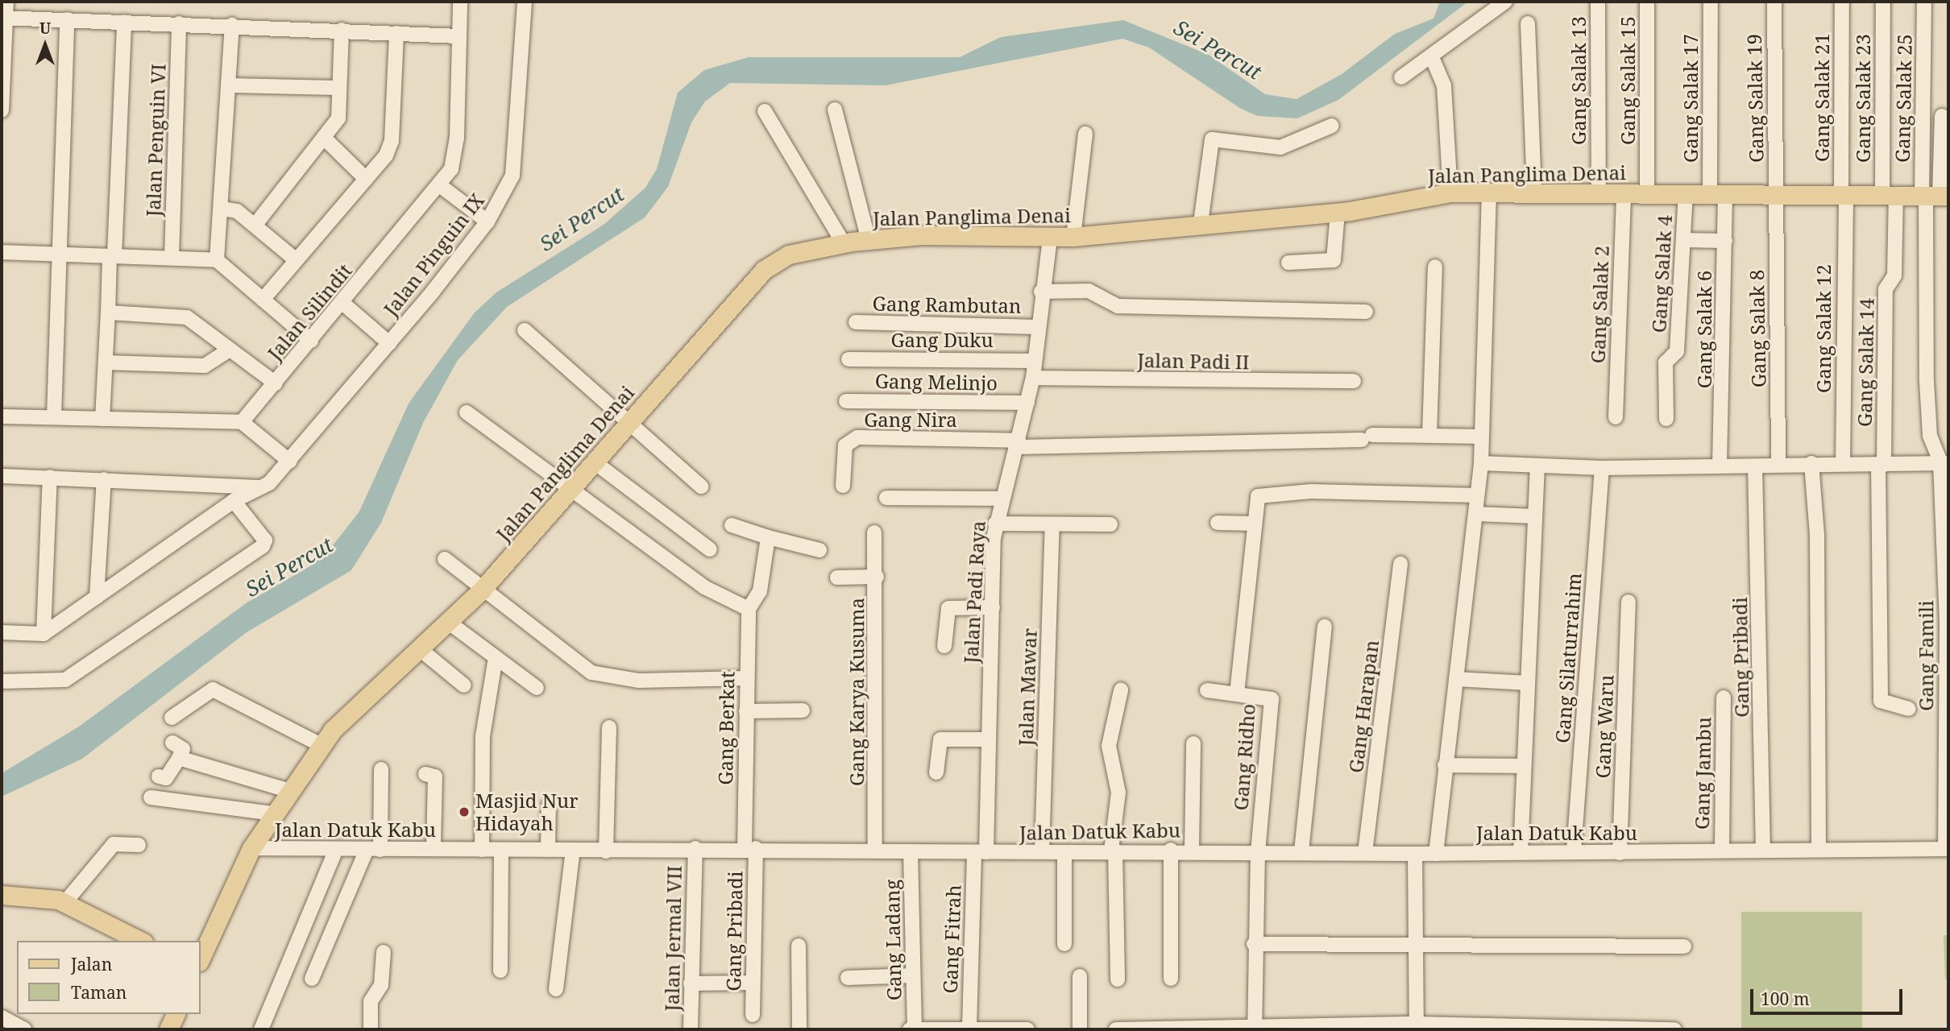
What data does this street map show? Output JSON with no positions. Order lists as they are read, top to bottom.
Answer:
{
  "streets": {
    "main road": ["Jalan Panglima Denai"],
    "street": [
      "Gang Salak 13",
      "Gang Salak 15",
      "Gang Salak 21",
      "Gang Salak 17",
      "Gang Salak 19",
      "Gang Salak 23",
      "Gang Salak 25",
      "Jalan Penguin VI",
      "Jalan Pinguin IX",
      "Gang Salak 4",
      "Gang Rambutan",
      "Gang Salak 2",
      "Jalan Silindit",
      "Gang Salak 8",
      "Gang Salak 12",
      "Gang Salak 6",
      "Gang Duku",
      "Jalan Padi II",
      "Gang Salak 14",
      "Gang Melinjo",
      "Gang Nira",
      "Jalan Padi Raya",
      "Gang Famili",
      "Gang Pribadi",
      "Gang Silaturrahim",
      "Jalan Mawar",
      "Gang Karya Kusuma",
      "Gang Harapan",
      "Gang Waru",
      "Gang Berkat",
      "Gang Ridho",
      "Gang Jambu",
      "Jalan Datuk Kabu",
      "Jalan Jermal VII",
      "Gang Fitrah",
      "Gang Ladang"
    ]
  },
  "crossings": [
    ["Gang Salak 13", "Jalan Panglima Denai"],
    ["Gang Salak 15", "Jalan Panglima Denai"],
    ["Gang Salak 21", "Jalan Panglima Denai"],
    ["Gang Salak 21", "Gang Salak 12"],
    ["Gang Salak 17", "Jalan Panglima Denai"],
    ["Gang Salak 17", "Gang Salak 6"],
    ["Gang Salak 19", "Jalan Panglima Denai"],
    ["Gang Salak 19", "Gang Salak 8"],
    ["Gang Salak 23", "Jalan Panglima Denai"],
    ["Gang Salak 23", "Gang Salak 14"],
    ["Gang Salak 25", "Jalan Panglima Denai"],
    ["Gang Salak 25", "Gang Famili"],
    ["Jalan Panglima Denai", "Gang Salak 4"],
    ["Jalan Panglima Denai", "Gang Salak 2"],
    ["Jalan Panglima Denai", "Gang Salak 8"],
    ["Jalan Panglima Denai", "Gang Salak 12"],
    ["Jalan Panglima Denai", "Gang Salak 6"],
    ["Jalan Panglima Denai", "Gang Salak 14"],
    ["Jalan Panglima Denai", "Jalan Padi Raya"],
    ["Jalan Panglima Denai", "Gang Famili"],
    ["Jalan Panglima Denai", "Jalan Datuk Kabu"],
    ["Gang Rambutan", "Jalan Padi Raya"],
    ["Gang Duku", "Jalan Padi Raya"],
    ["Jalan Padi II", "Jalan Padi Raya"],
    ["Gang Melinjo", "Jalan Padi Raya"],
    ["Gang Nira", "Jalan Padi Raya"],
    ["Jalan Padi Raya", "Jalan Datuk Kabu"],
    ["Jalan Padi Raya", "Gang Fitrah"],
    ["Gang Famili", "Jalan Datuk Kabu"],
    ["Gang Pribadi", "Gang Berkat"],
    ["Gang Pribadi", "Jalan Datuk Kabu"],
    ["Gang Silaturrahim", "Jalan Datuk Kabu"],
    ["Jalan Mawar", "Jalan Datuk Kabu"],
    ["Gang Karya Kusuma", "Jalan Datuk Kabu"],
    ["Gang Harapan", "Jalan Datuk Kabu"],
    ["Gang Waru", "Jalan Datuk Kabu"],
    ["Gang Berkat", "Jalan Datuk Kabu"],
    ["Gang Ridho", "Jalan Datuk Kabu"],
    ["Gang Jambu", "Jalan Datuk Kabu"],
    ["Jalan Datuk Kabu", "Jalan Jermal VII"],
    ["Jalan Datuk Kabu", "Gang Fitrah"],
    ["Jalan Datuk Kabu", "Gang Ladang"]
  ],
  "water": ["Sei Percut"],
  "places": ["Masjid Nur Hidayah"],
  "legend": ["Jalan", "Taman"],
  "scale_bar": "100 m",
  "north": "top"
}
